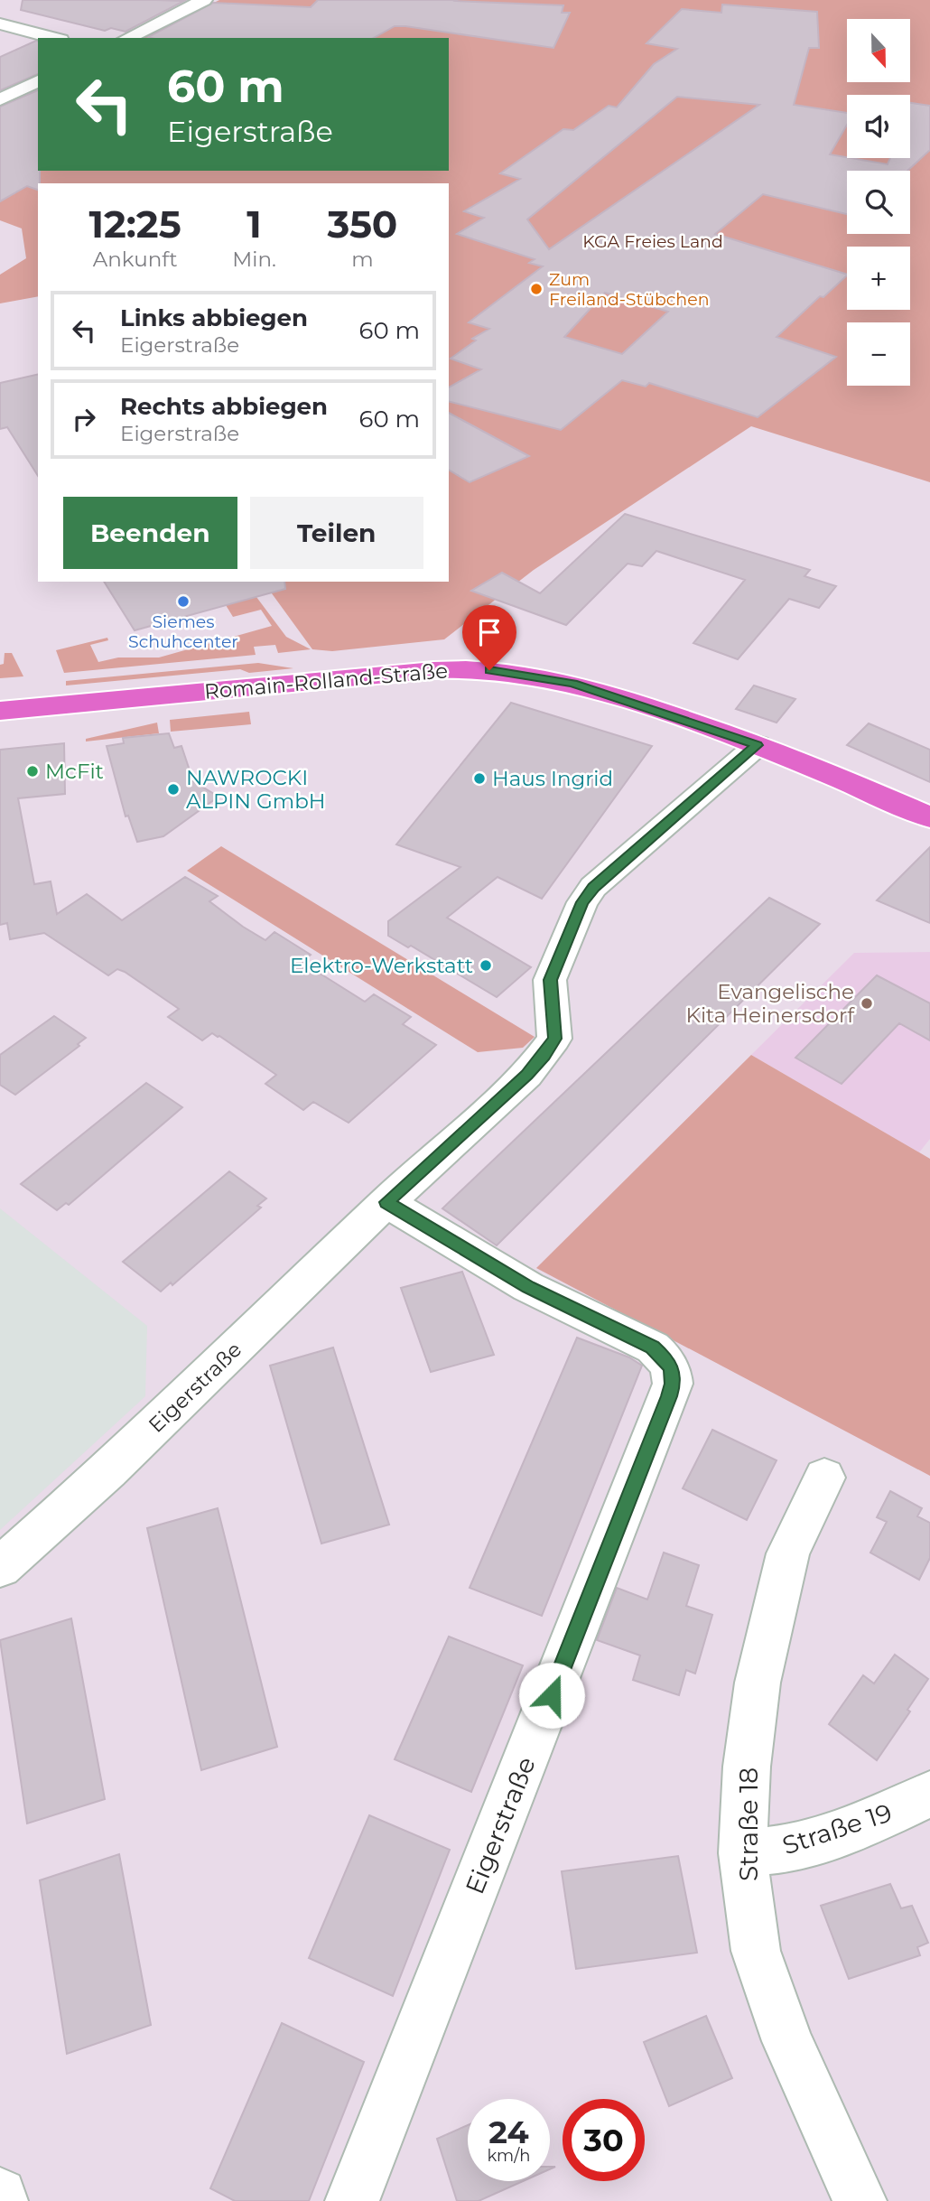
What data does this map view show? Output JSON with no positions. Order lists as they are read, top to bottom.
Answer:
{
  "streets": {
    "main road": ["Romain-Rolland-Straße"],
    "street": ["Eigerstraße", "Straße 18", "Straße 19"]
  },
  "crossings": [
    ["Romain-Rolland-Straße", "Eigerstraße"],
    ["Straße 18", "Straße 19"]
  ],
  "parks": ["KGA Freies Land"],
  "places": [
    "Zum Freiland-Stübchen",
    "Siemes Schuhcenter",
    "McFit",
    "Haus Ingrid",
    "NAWROCKI ALPIN GmbH",
    "Elektro-Werkstatt",
    "Evangelische Kita Heinersdorf"
  ],
  "north": "bottom",
  "page": {
    "map_buttons": ["+", "−"],
    "turn": ["60 m", "Eigerstraße"],
    "eta": [
      "12:25",
      "Ankunft",
      "1",
      "Min.",
      "350",
      "m"
    ],
    "list": [
      {
        "name": "Links abbiegen",
        "note": "Eigerstraße",
        "value": "60 m"
      },
      {
        "name": "Rechts abbiegen",
        "note": "Eigerstraße",
        "value": "60 m"
      }
    ],
    "buttons": ["Beenden", "Teilen"],
    "speed": "24 km/h",
    "limit": "30"
  }
}
